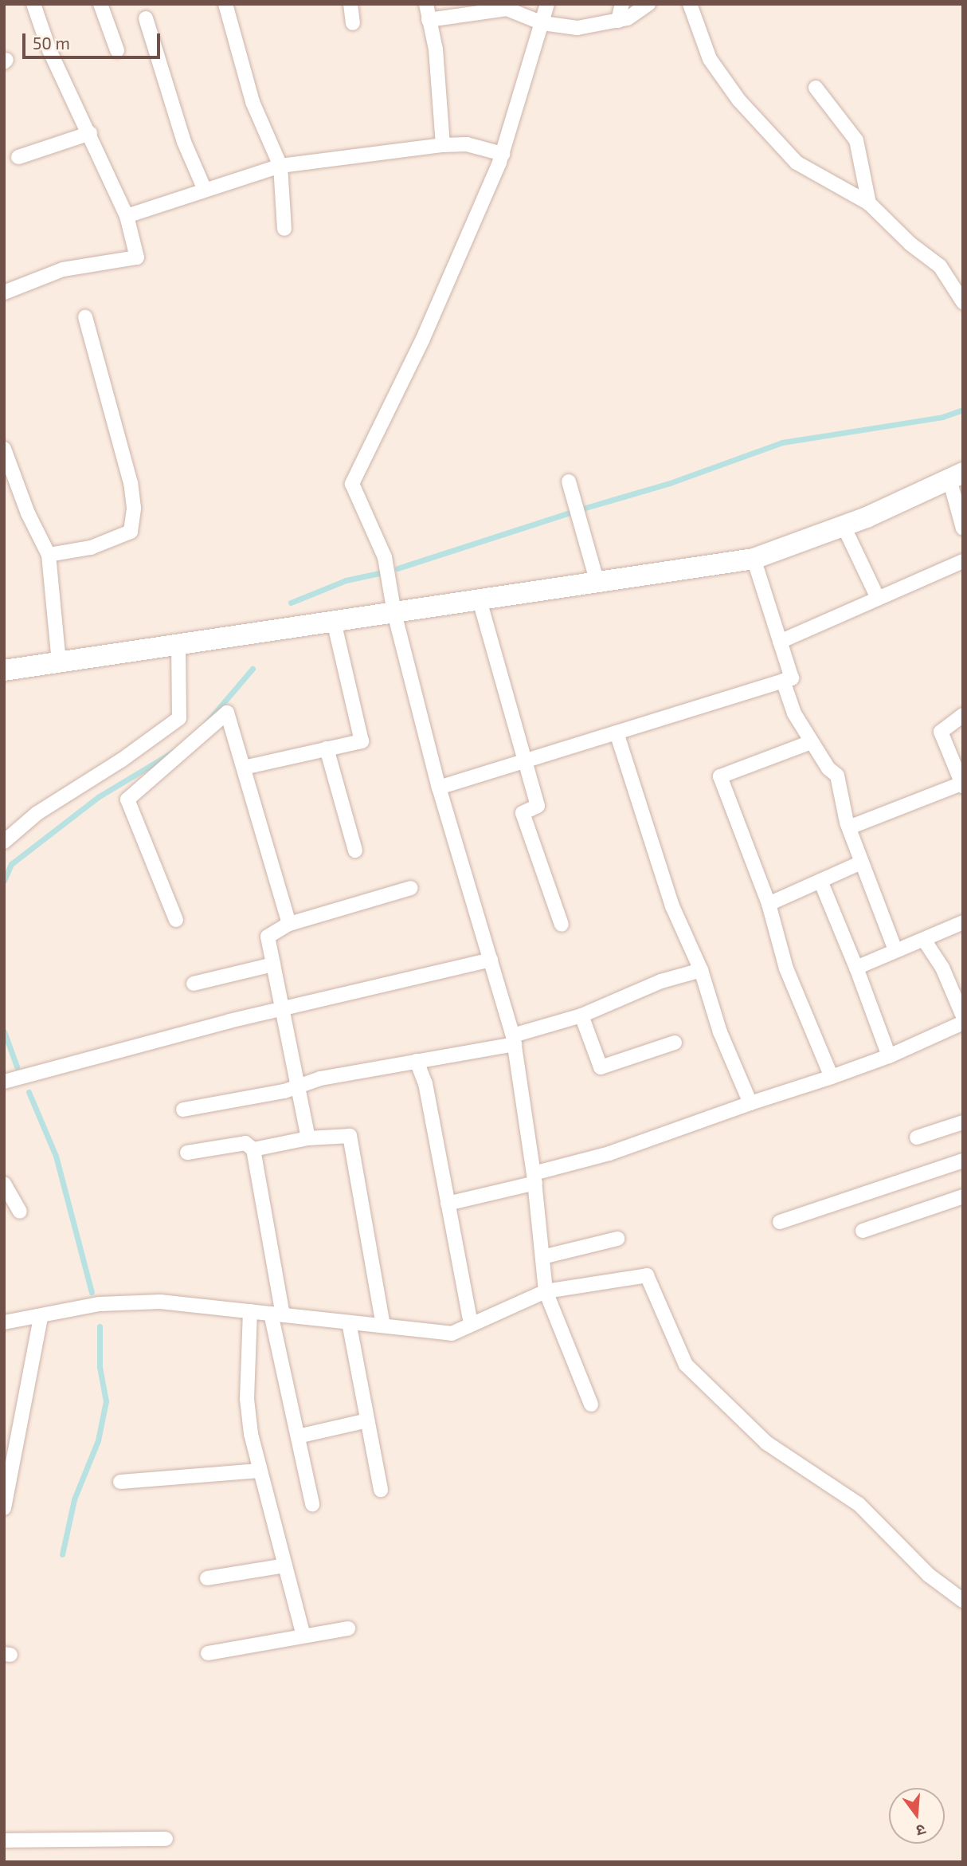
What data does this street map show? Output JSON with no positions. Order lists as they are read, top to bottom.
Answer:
{
  "scale_bar": "50 m",
  "north": "bottom"
}
